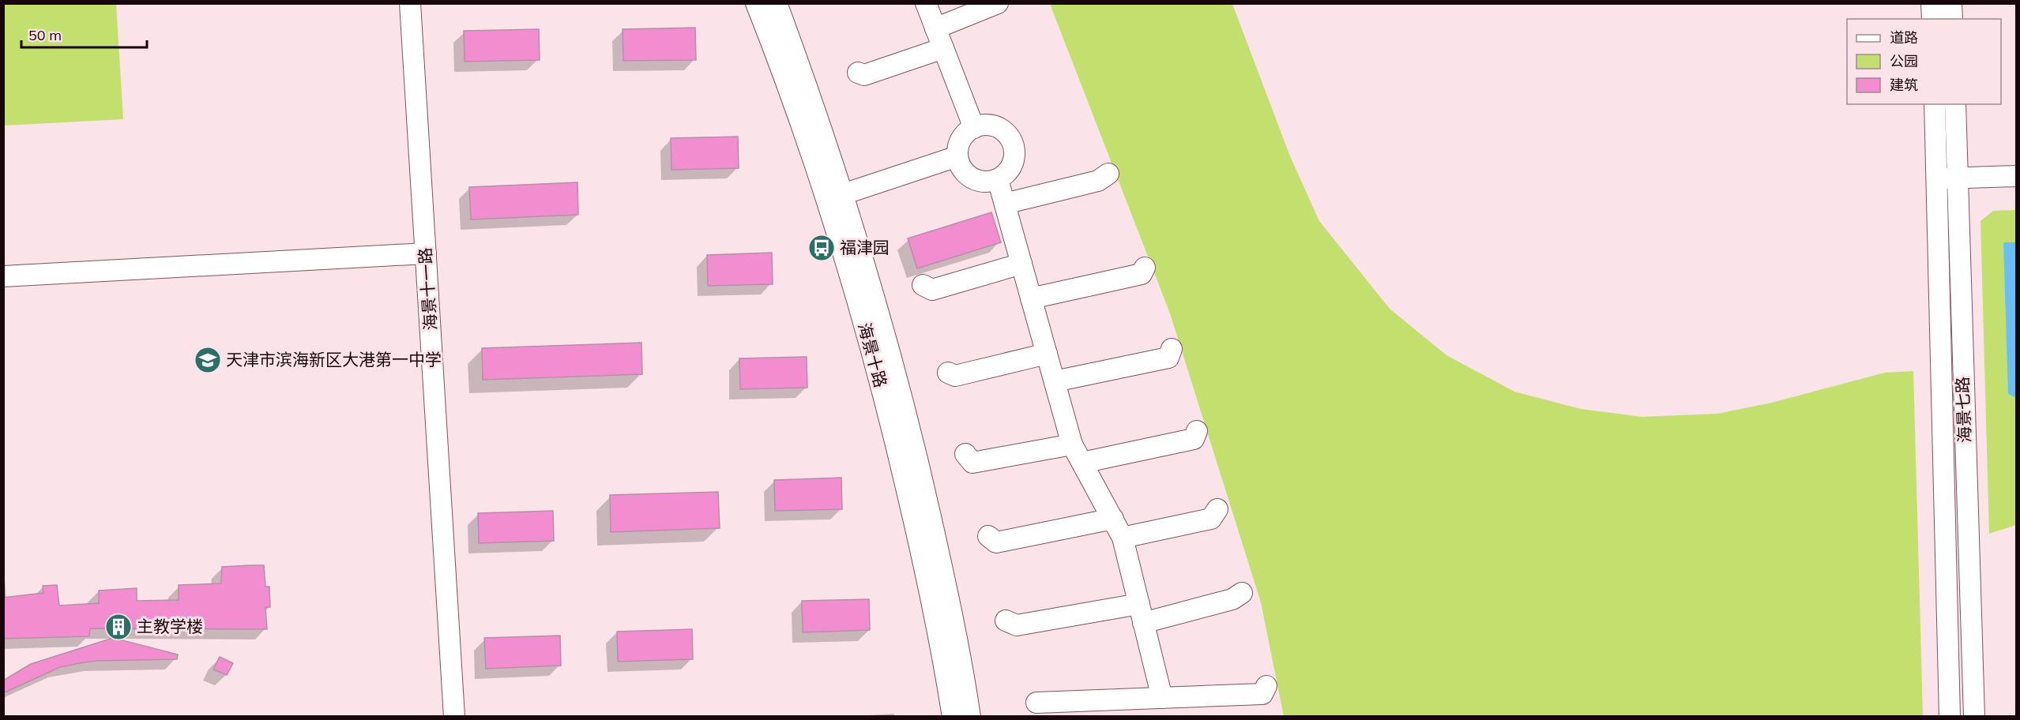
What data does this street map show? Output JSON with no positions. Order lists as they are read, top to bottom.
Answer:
{
  "streets": {
    "street": ["海景十一路", "海景十路", "海景七路"]
  },
  "places": {
    "bus stop": ["福津园"],
    "school or university": ["天津市滨海新区大港第一中学"],
    "building": ["主教学楼"]
  },
  "legend": ["道路", "公园", "建筑"],
  "scale_bar": "50 m"
}
